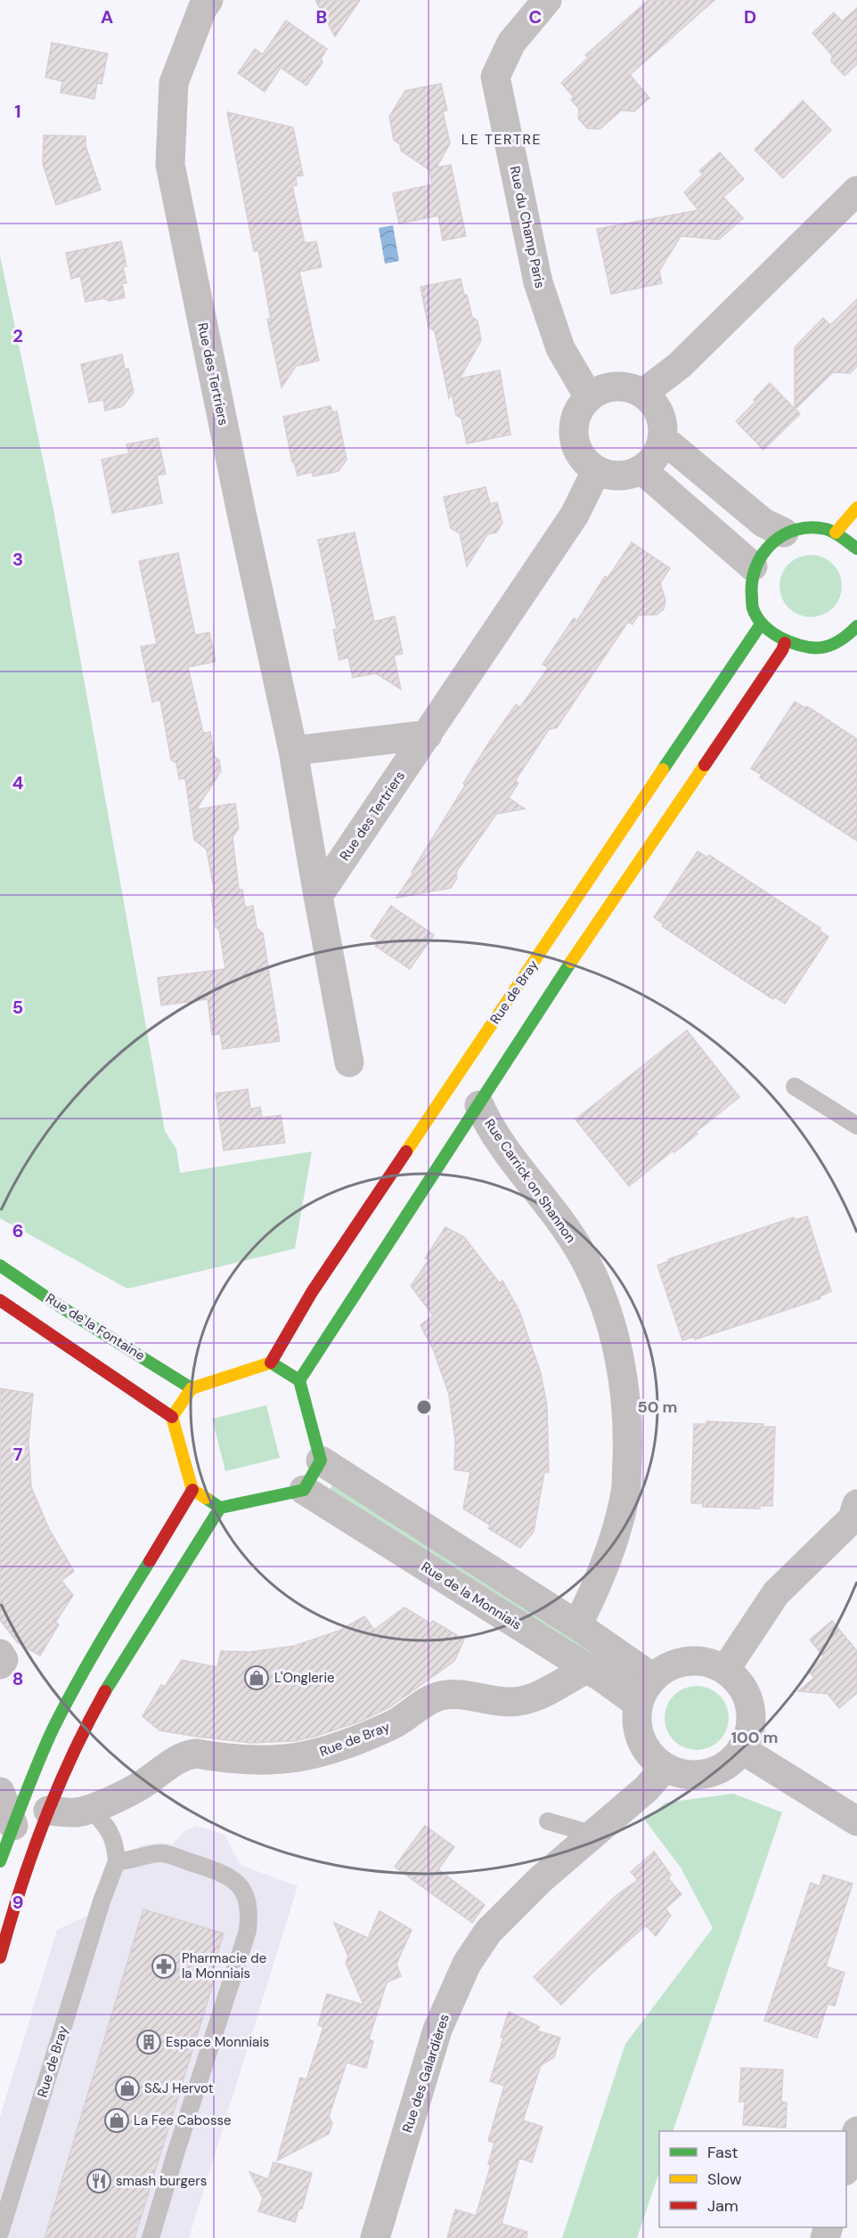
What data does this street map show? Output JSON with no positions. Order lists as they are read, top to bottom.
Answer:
{
  "streets": {
    "street": [
      "Rue du Champ Paris",
      "Rue des Tertriers",
      "Rue de Bray",
      "Rue Carrick on Shannon",
      "Rue de la Fontaine",
      "Rue de la Monniais",
      "Rue des Galardières"
    ]
  },
  "crossings": [
    ["Rue du Champ Paris", "Rue des Tertriers"],
    ["Rue de Bray", "Rue de la Fontaine"],
    ["Rue de Bray", "Rue de la Monniais"],
    ["Rue de la Fontaine", "Rue de la Monniais"],
    ["Rue de la Monniais", "Rue des Galardières"]
  ],
  "districts": ["LE TERTRE"],
  "places": {
    "shop": ["L'Onglerie", "S&J Hervot", "La Fee Cabosse"],
    "pharmacy": ["Pharmacie de la Monniais"],
    "building": ["Espace Monniais"],
    "restaurant": ["smash burgers"]
  },
  "legend": ["Fast", "Slow", "Jam"],
  "grid": {
    "columns": [
      "A",
      "B",
      "C",
      "D"
    ],
    "rows": [
      "1",
      "2",
      "3",
      "4",
      "5",
      "6",
      "7",
      "8",
      "9"
    ]
  },
  "rings": ["50 m", "100 m"]
}
